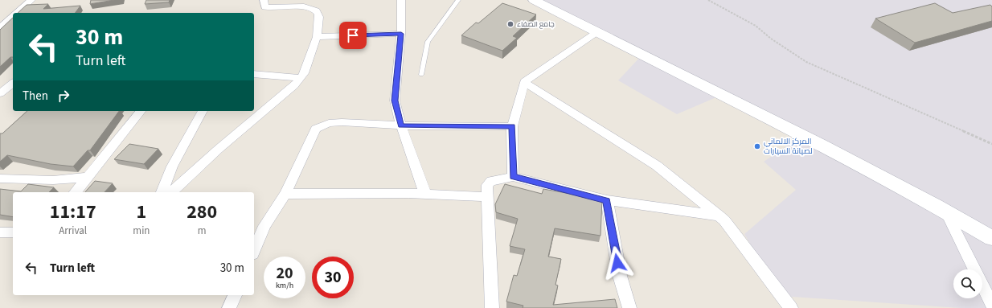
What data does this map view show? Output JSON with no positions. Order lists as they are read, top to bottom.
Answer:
{
  "places": ["جامع الصفاء", "المركز الالماني لصيانة السيارات"],
  "page": {
    "turn": ["30 m", "Turn left"],
    "then": "Then",
    "eta": [
      "11:17",
      "Arrival",
      "1",
      "min",
      "280",
      "m"
    ],
    "list": [
      {
        "name": "Turn left",
        "value": "30 m"
      }
    ],
    "speed": "20 km/h",
    "limit": "30"
  }
}
